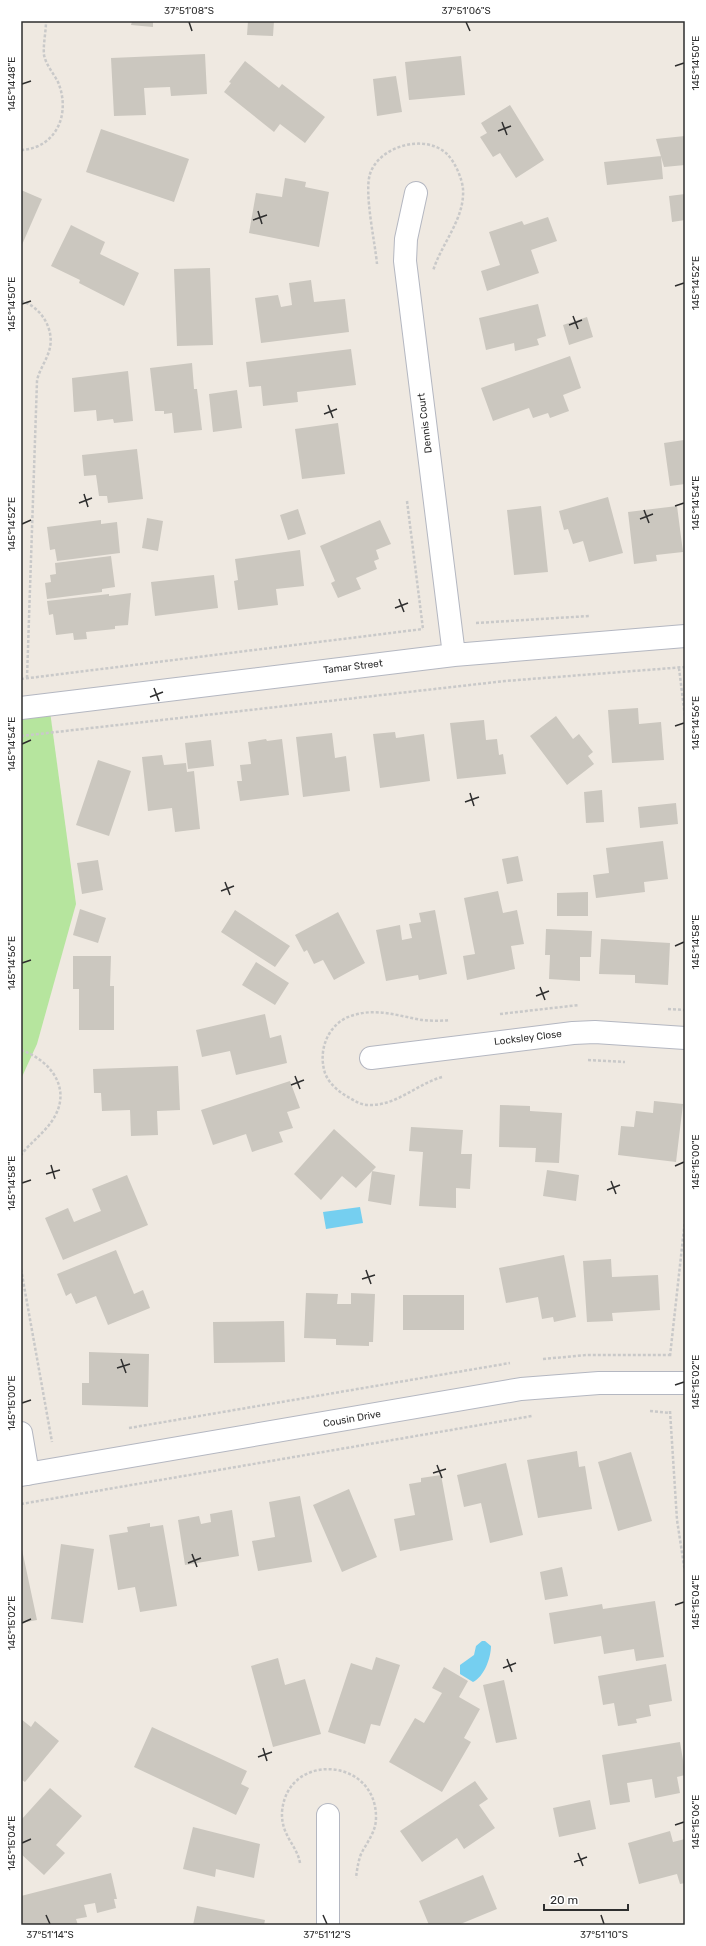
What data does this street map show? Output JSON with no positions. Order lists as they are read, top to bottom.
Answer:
{
  "streets": {
    "street": [
      "Dennis Court",
      "Tamar Street",
      "Locksley Close",
      "Cousin Drive"
    ]
  },
  "crossings": [
    ["Dennis Court", "Tamar Street"]
  ],
  "scale_bar": "20 m",
  "coordinates": [
    "37°51'08\"S",
    "37°51'06\"S",
    "145°14'50\"E",
    "145°14'48\"E",
    "145°14'52\"E",
    "145°14'54\"E",
    "145°14'56\"E",
    "145°14'58\"E",
    "145°15'00\"E",
    "145°15'02\"E",
    "145°15'04\"E",
    "145°15'06\"E",
    "37°51'14\"S",
    "37°51'12\"S",
    "37°51'10\"S"
  ]
}
